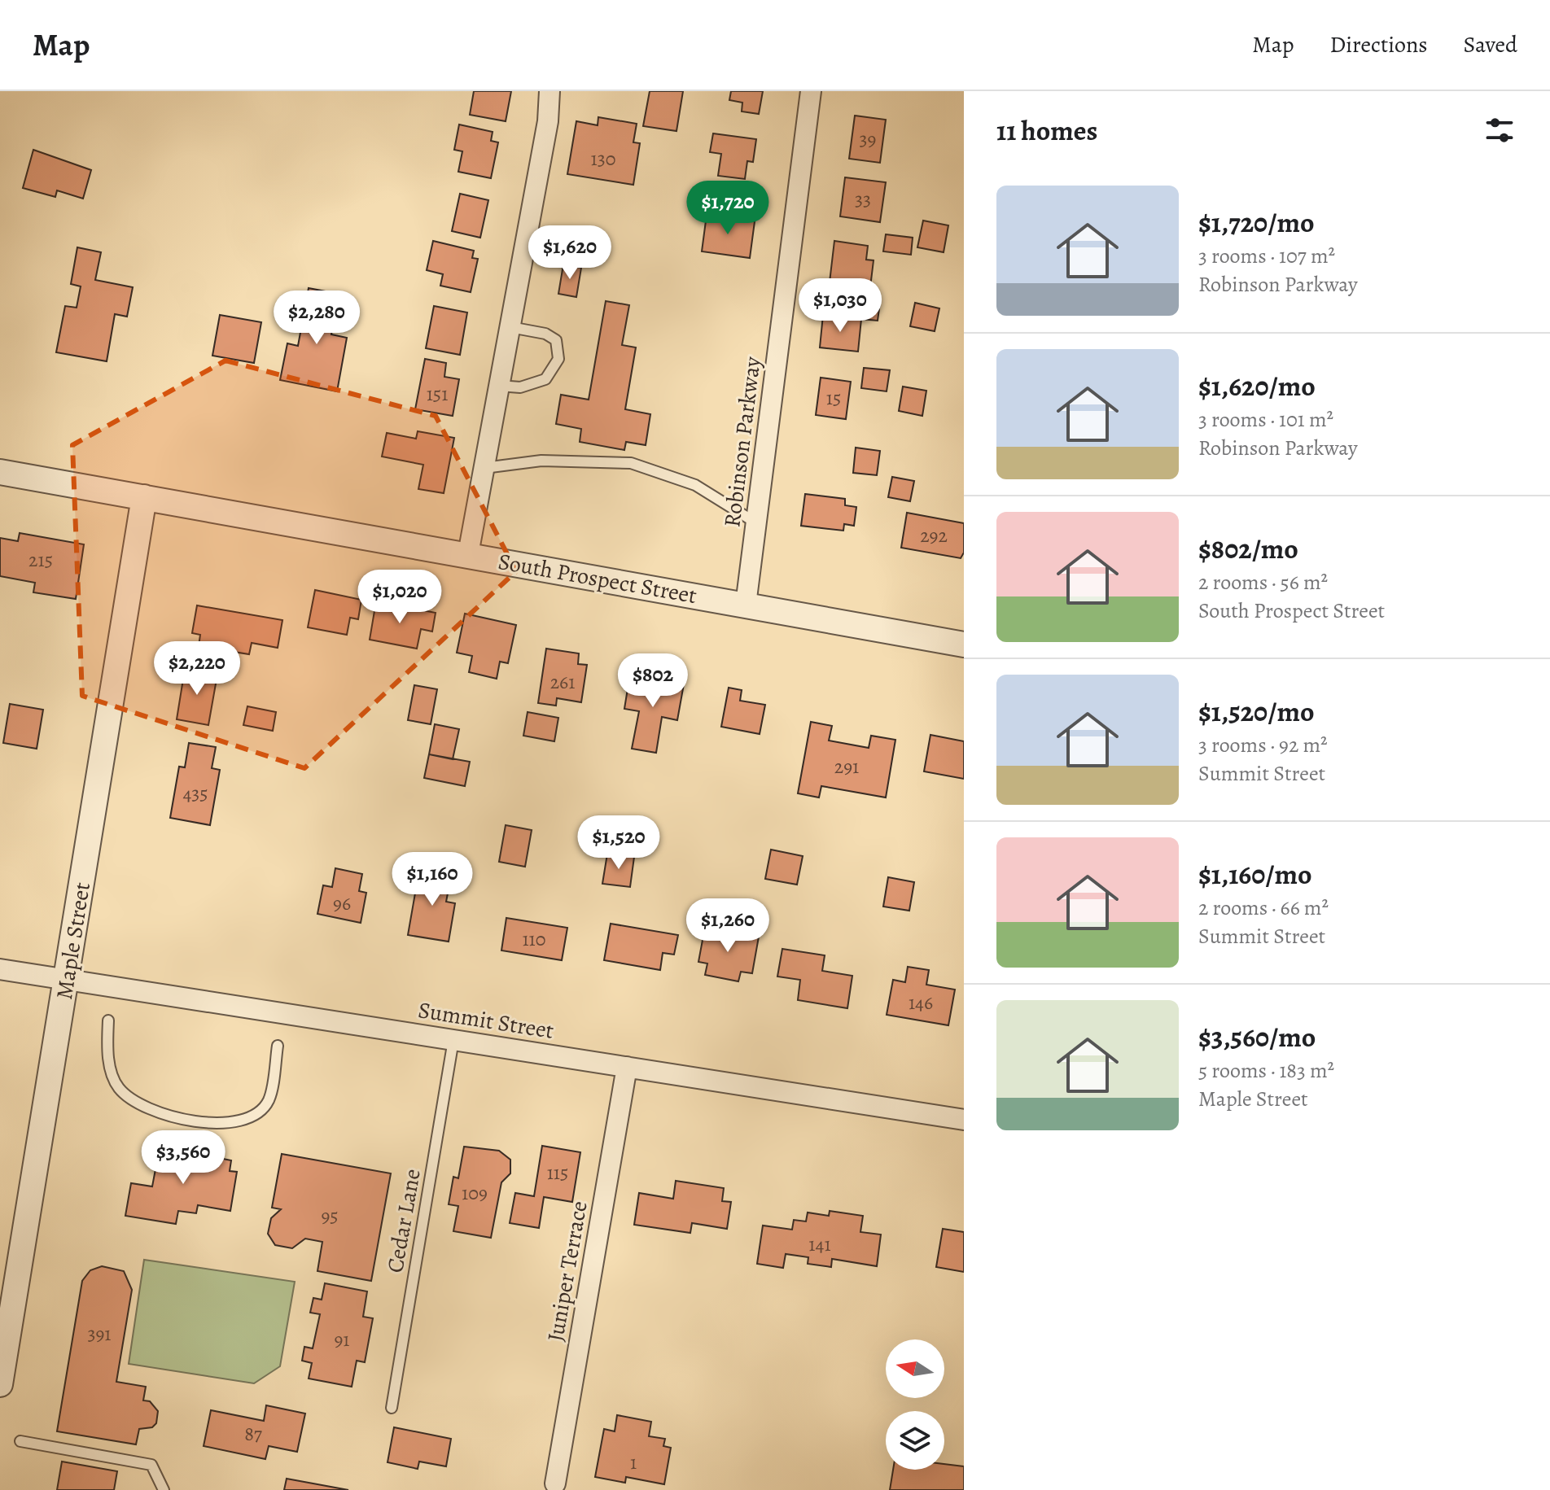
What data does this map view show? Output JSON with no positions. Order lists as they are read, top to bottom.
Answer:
{
  "streets": {
    "street": [
      "Robinson Parkway",
      "South Prospect Street",
      "Maple Street",
      "Summit Street",
      "Juniper Terrace"
    ],
    "lane": ["Cedar Lane"]
  },
  "crossings": [
    ["Robinson Parkway", "South Prospect Street"],
    ["South Prospect Street", "Maple Street"],
    ["Maple Street", "Summit Street"],
    ["Summit Street", "Cedar Lane"],
    ["Summit Street", "Juniper Terrace"]
  ],
  "house_numbers": [
    "39",
    "130",
    "33",
    "151",
    "15",
    "292",
    "215",
    "261",
    "291",
    "435",
    "96",
    "110",
    "146",
    "115",
    "109",
    "95",
    "141",
    "391",
    "91",
    "87",
    "1"
  ],
  "north": "left",
  "page": {
    "header": "Map",
    "nav": ["Map", "Directions", "Saved"],
    "heading": "11 homes",
    "list": [
      {
        "name": "$1,720/mo",
        "note": "3 rooms · 107 m² · Robinson Parkway"
      },
      {
        "name": "$1,620/mo",
        "note": "3 rooms · 101 m² · Robinson Parkway"
      },
      {
        "name": "$802/mo",
        "note": "2 rooms · 56 m² · South Prospect Street"
      },
      {
        "name": "$1,520/mo",
        "note": "3 rooms · 92 m² · Summit Street"
      },
      {
        "name": "$1,160/mo",
        "note": "2 rooms · 66 m² · Summit Street"
      },
      {
        "name": "$3,560/mo",
        "note": "5 rooms · 183 m² · Maple Street"
      }
    ],
    "price": [
      "$1,720",
      "$1,620",
      "$1,030",
      "$2,280",
      "$1,020",
      "$2,220",
      "$802",
      "$1,520",
      "$1,160",
      "$1,260",
      "$3,560"
    ]
  }
}
